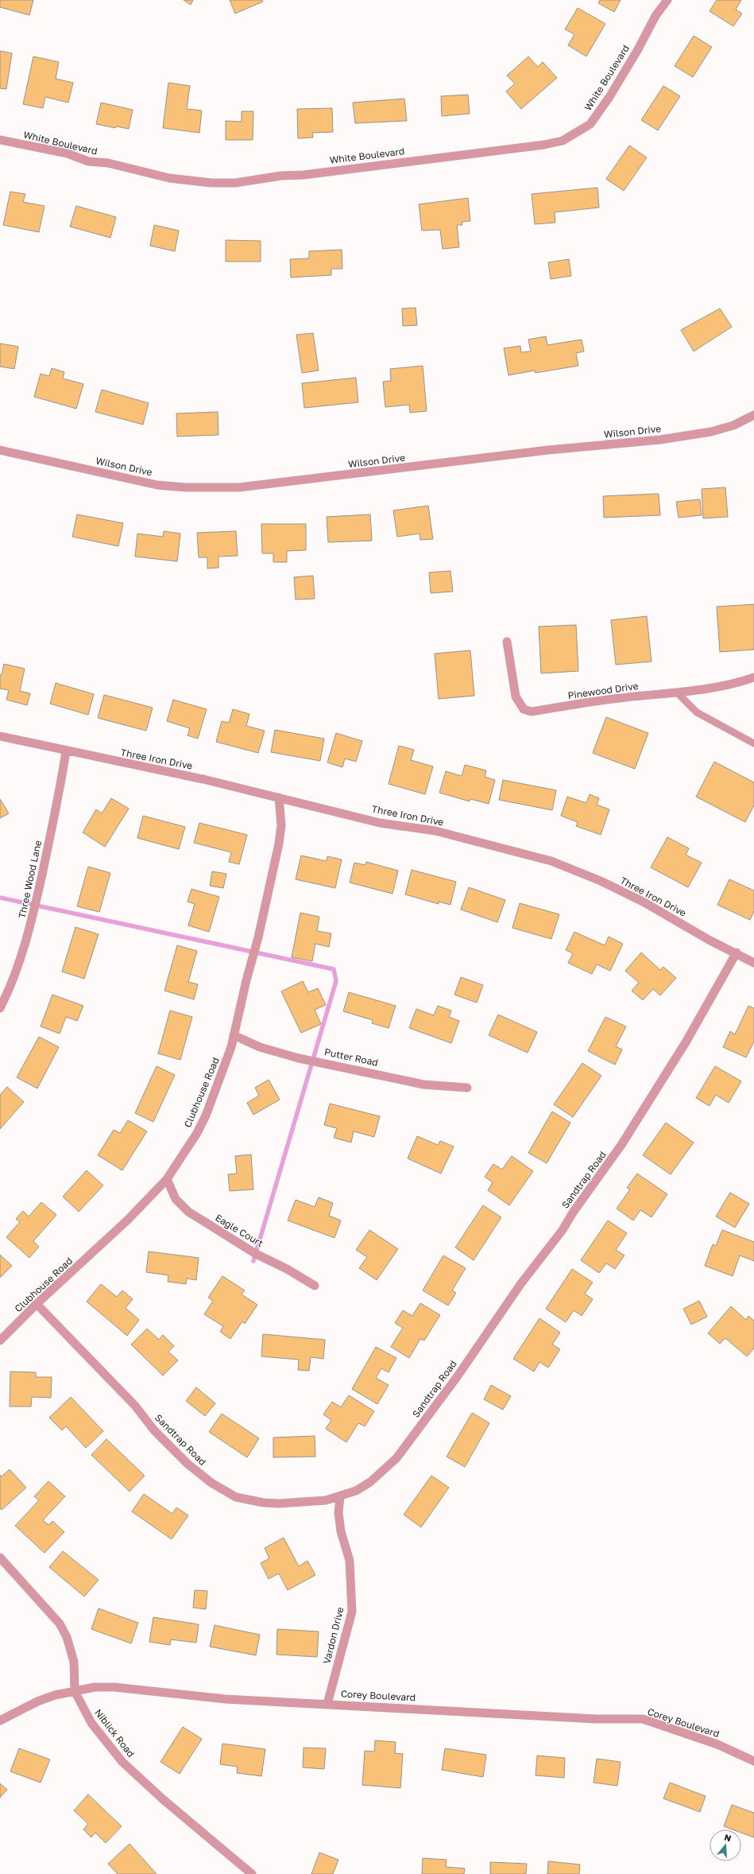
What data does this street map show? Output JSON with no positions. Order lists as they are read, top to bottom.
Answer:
{
  "streets": {
    "street": [
      "White Boulevard",
      "Wilson Drive",
      "Pinewood Drive",
      "Three Iron Drive",
      "Three Wood Lane",
      "Putter Road",
      "Clubhouse Road",
      "Sandtrap Road",
      "Eagle Court",
      "Vardon Drive",
      "Corey Boulevard",
      "Niblick Road"
    ]
  },
  "crossings": [
    ["Three Iron Drive", "Three Wood Lane"],
    ["Three Iron Drive", "Clubhouse Road"],
    ["Three Iron Drive", "Sandtrap Road"],
    ["Putter Road", "Clubhouse Road"],
    ["Clubhouse Road", "Sandtrap Road"],
    ["Clubhouse Road", "Eagle Court"],
    ["Sandtrap Road", "Vardon Drive"],
    ["Vardon Drive", "Corey Boulevard"],
    ["Corey Boulevard", "Niblick Road"]
  ],
  "north": "top"
}
